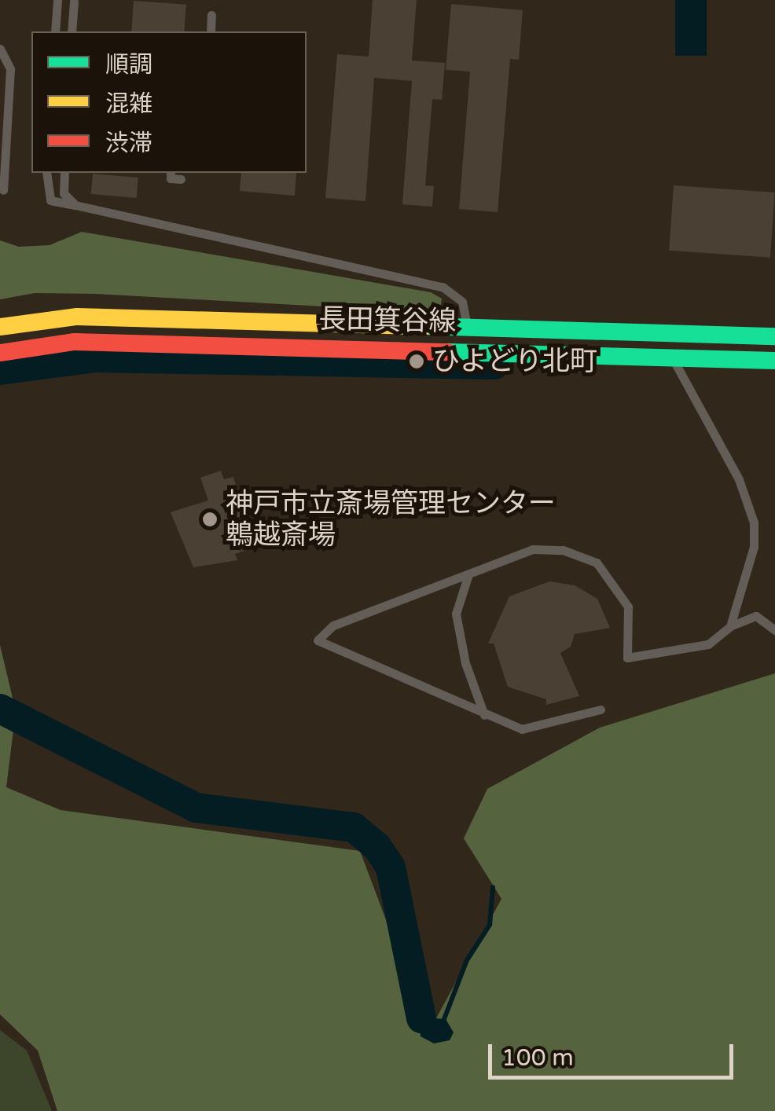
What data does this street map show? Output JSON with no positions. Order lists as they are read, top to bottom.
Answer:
{
  "streets": {
    "street": ["長田箕谷線"]
  },
  "places": ["ひよどり北町", "神戸市立斎場管理センター 鵯越斎場"],
  "legend": ["順調", "混雑", "渋滞"],
  "scale_bar": "100 m"
}
